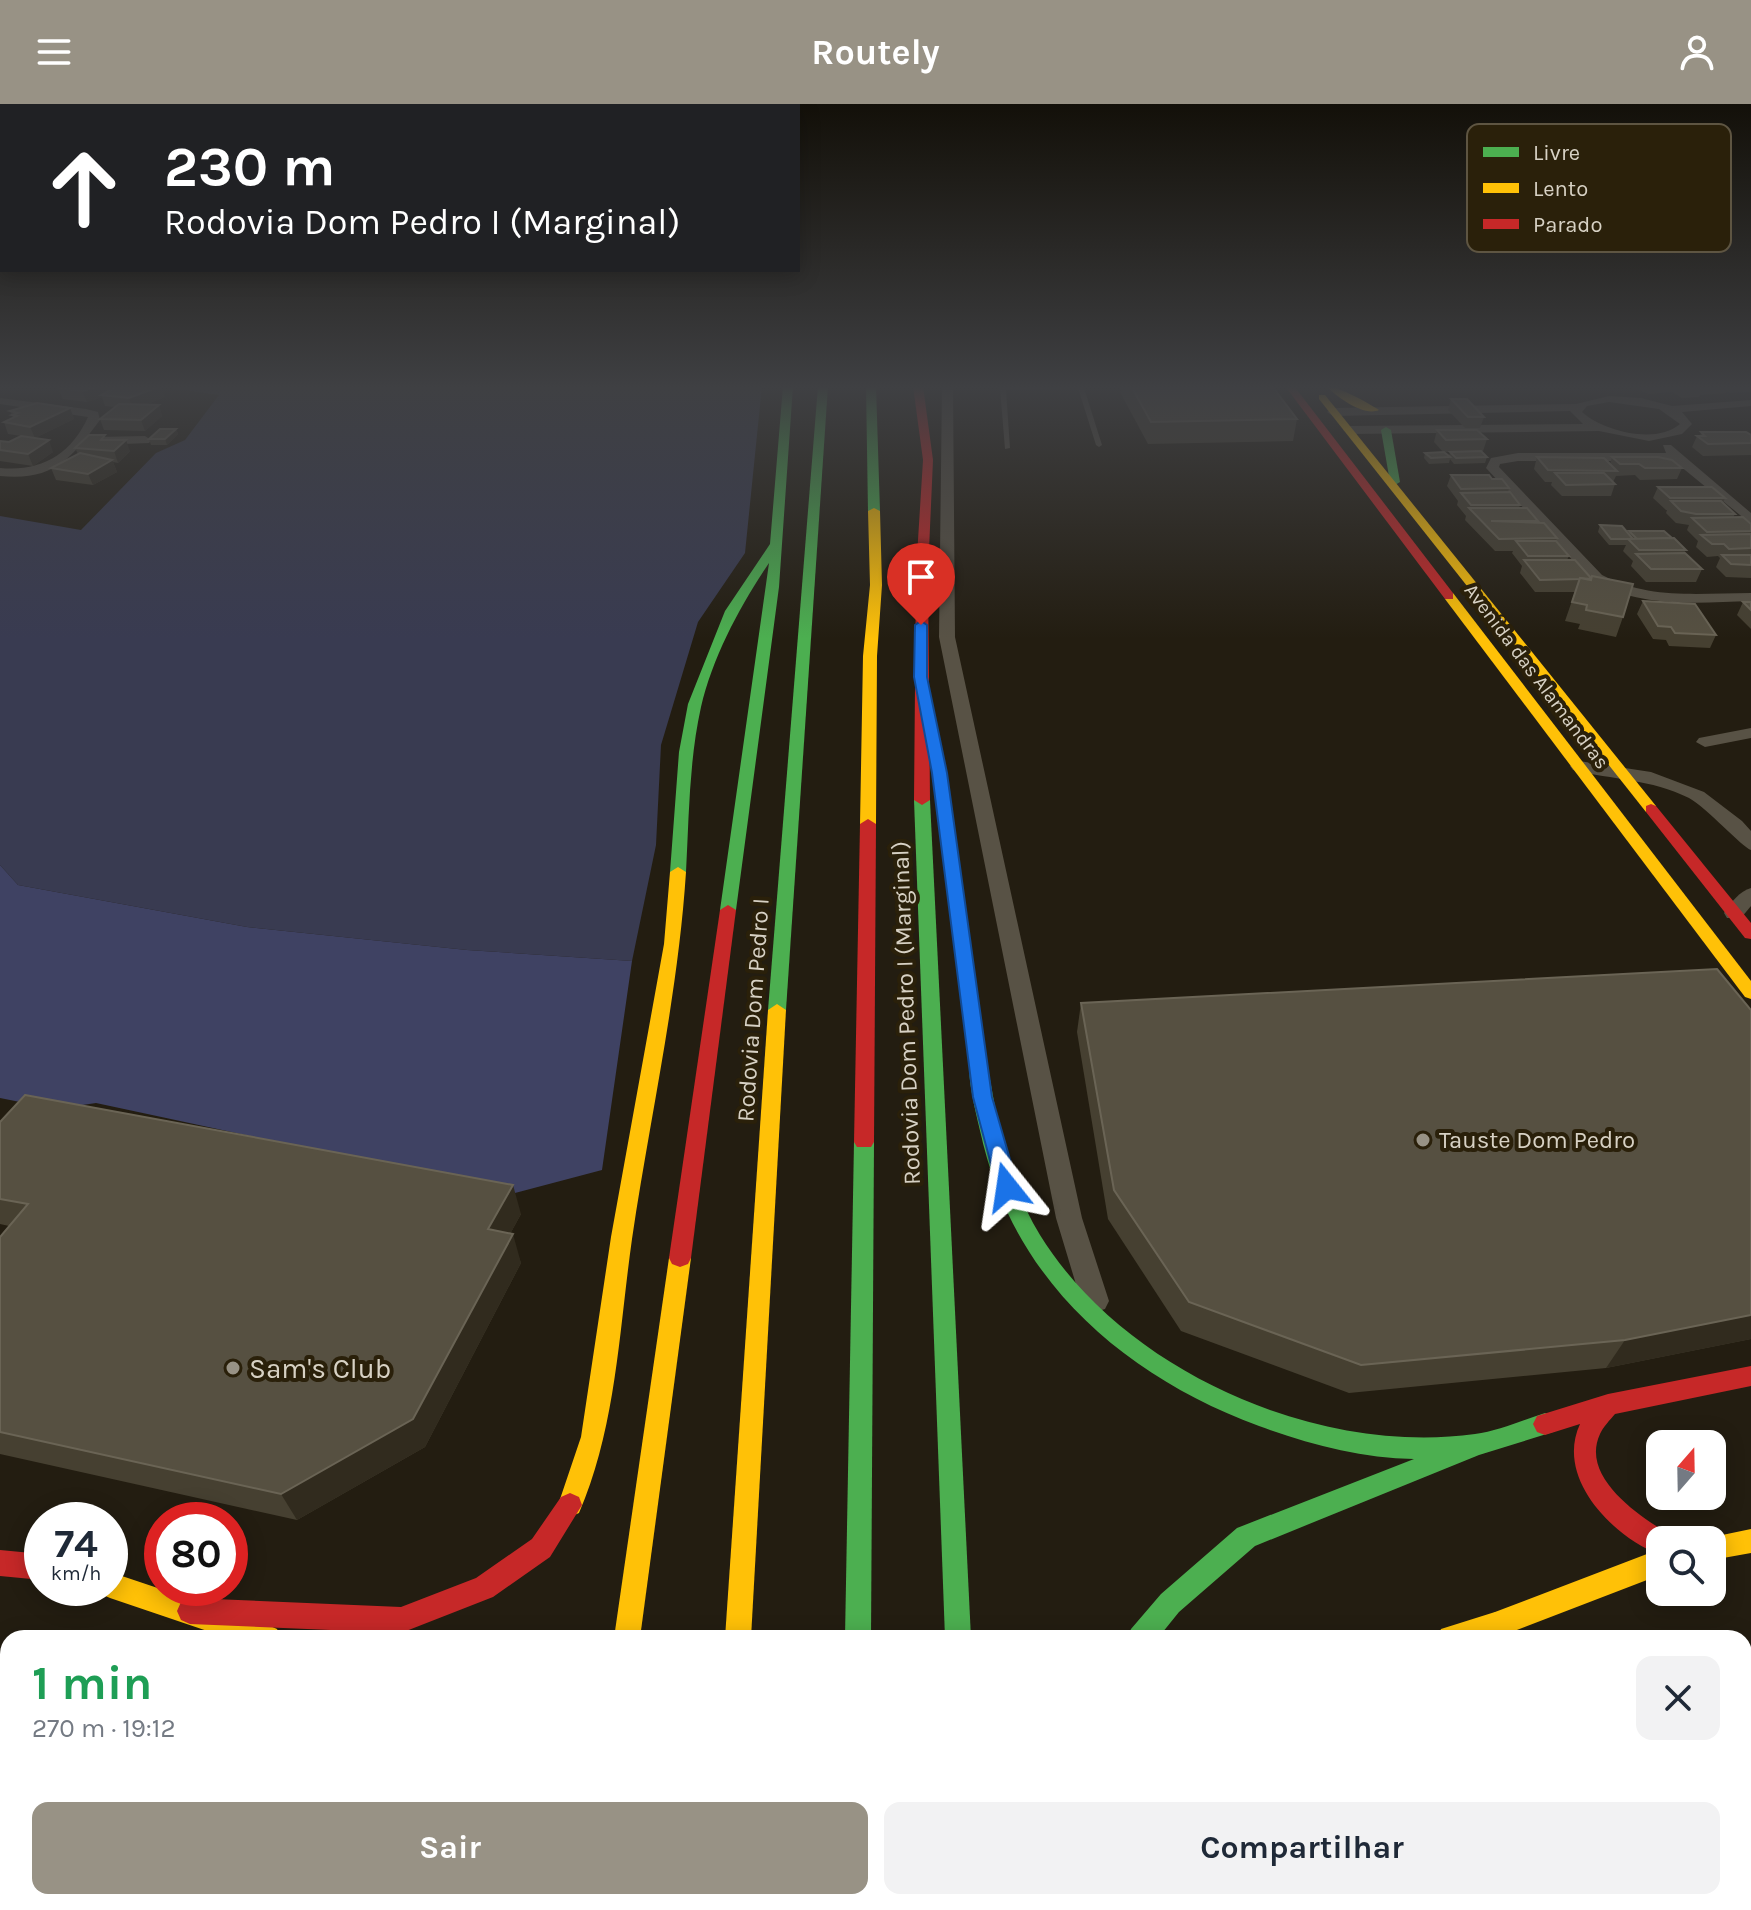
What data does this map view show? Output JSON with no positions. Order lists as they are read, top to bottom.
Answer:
{
  "streets": {
    "main road": ["Avenida das Alamandras", "Rodovia Dom Pedro I", "Rodovia Dom Pedro I (Marginal)"]
  },
  "places": ["Tauste Dom Pedro", "Sam's Club"],
  "legend": ["Livre", "Lento", "Parado"],
  "north": "top",
  "page": {
    "header": "Routely",
    "turn": ["230 m", "Rodovia Dom Pedro I (Marginal)"],
    "speed": "74 km/h",
    "limit": "80",
    "heading": ["1 min", "270 m · 19:12"],
    "buttons": ["Sair", "Compartilhar"]
  }
}
